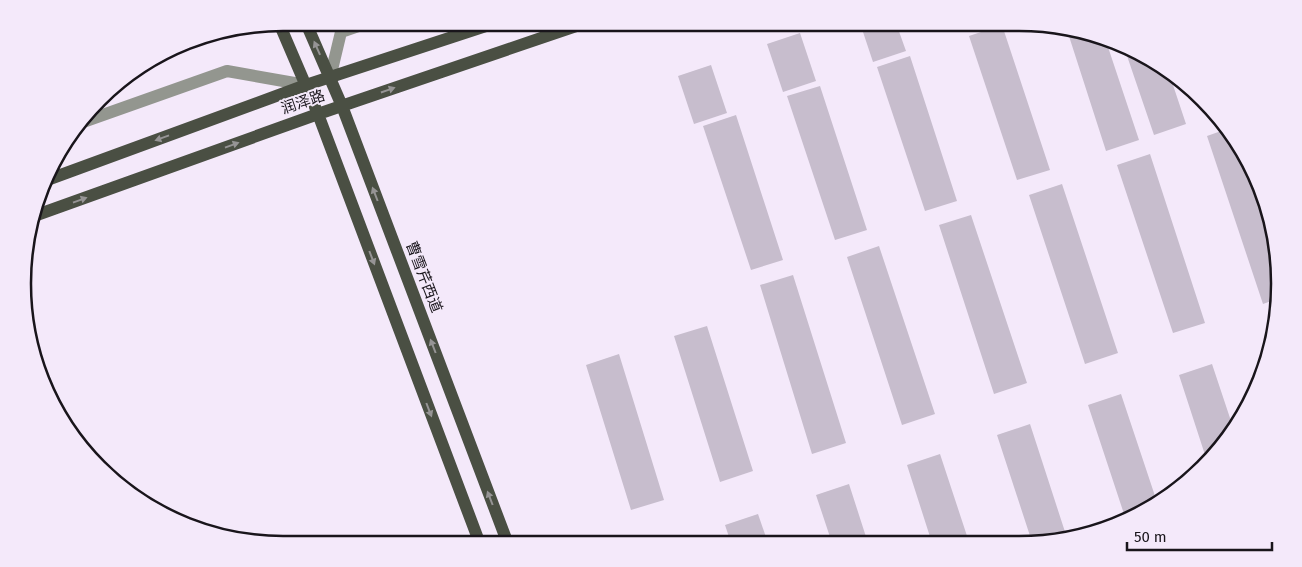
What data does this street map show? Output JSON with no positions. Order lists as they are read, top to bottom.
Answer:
{
  "streets": {
    "main road": ["润泽路", "曹雪芹西道"]
  },
  "crossings": [
    ["润泽路", "曹雪芹西道"]
  ],
  "scale_bar": "50 m"
}
